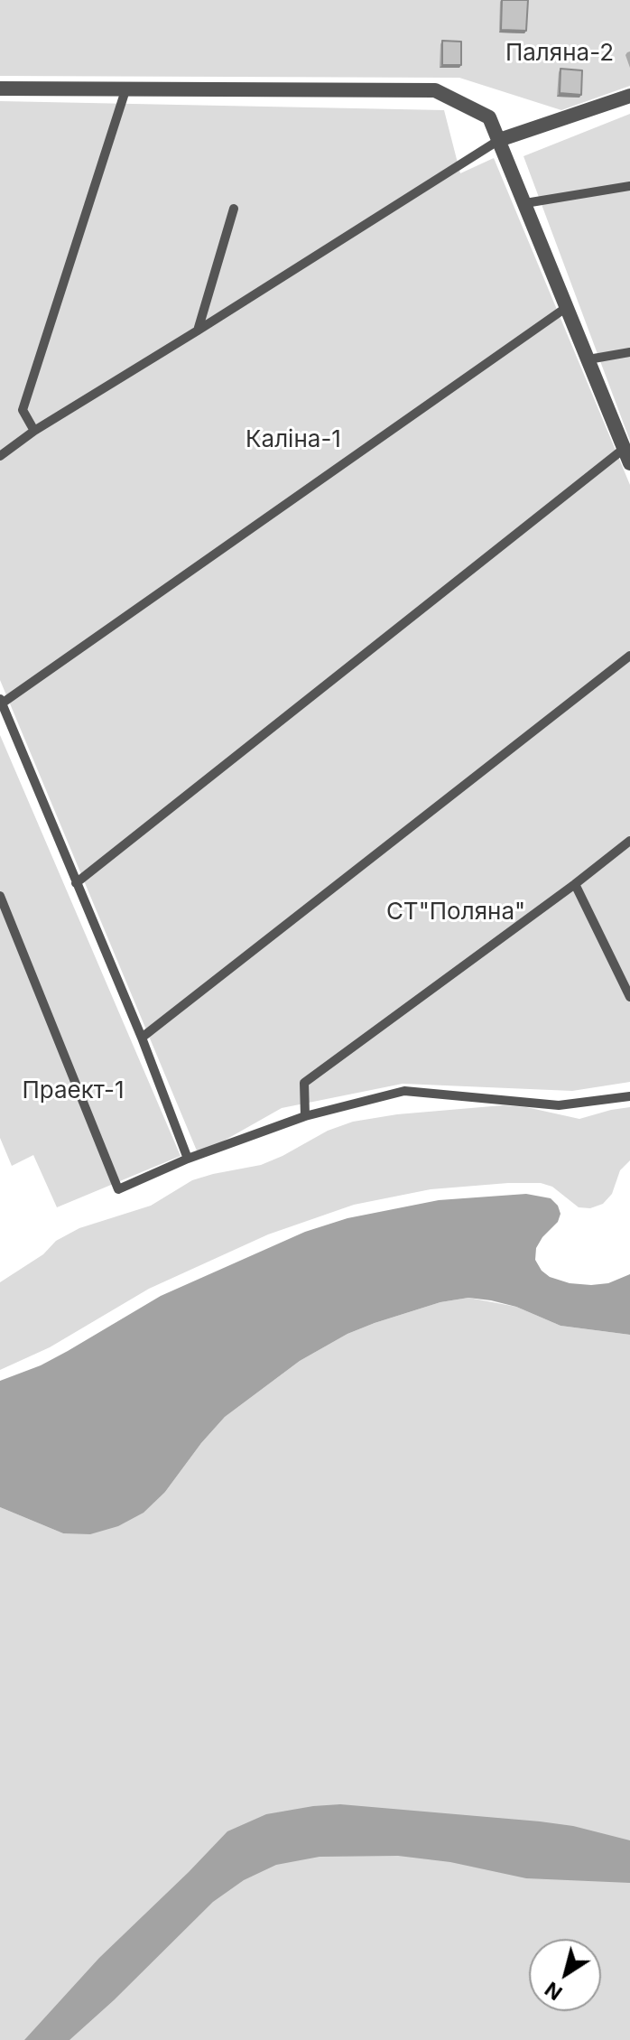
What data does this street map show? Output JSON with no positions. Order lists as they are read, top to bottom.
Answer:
{
  "parks": [
    "Паляна-2",
    "Каліна-1",
    "СТ\"Поляна\"",
    "Праект-1"
  ],
  "north": "bottom left"
}
